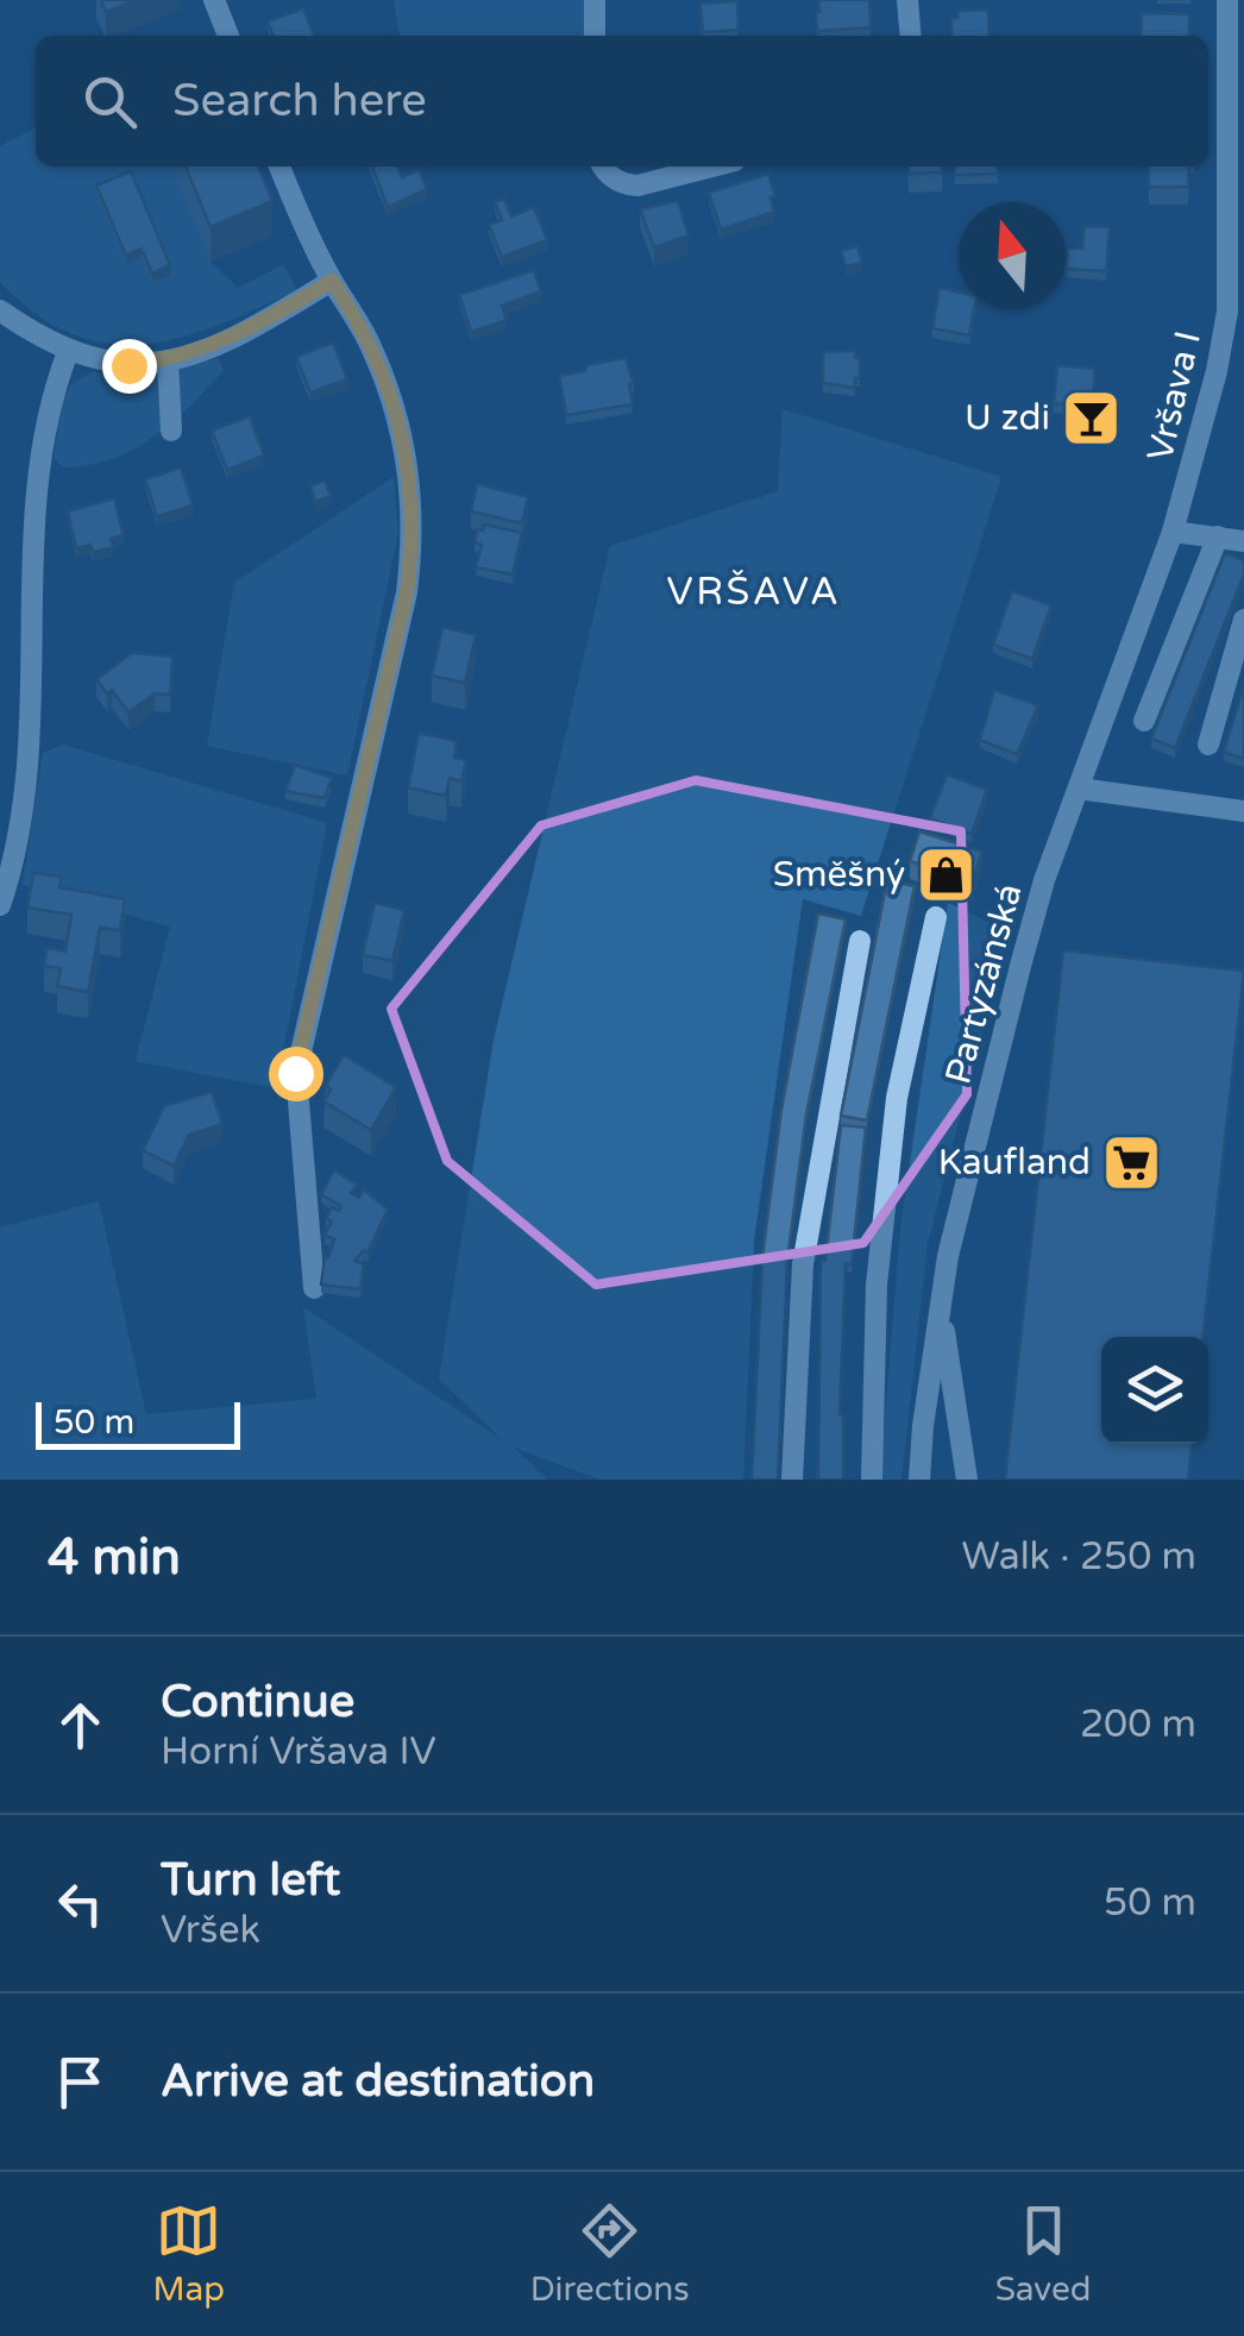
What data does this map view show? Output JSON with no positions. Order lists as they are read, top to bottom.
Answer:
{
  "streets": {
    "street": ["Vršava I", "Partyzánská"]
  },
  "crossings": [
    ["Vršava I", "Partyzánská"]
  ],
  "districts": ["VRŠAVA"],
  "places": {
    "bar": ["U zdi"],
    "shop": ["Směšný"],
    "supermarket": ["Kaufland"]
  },
  "scale_bar": "50 m",
  "north": "top",
  "page": {
    "search": "Search here",
    "scale": "50 m",
    "heading": ["4 min", "Walk · 250 m"],
    "list": [
      ["Continue", "Horní Vršava IV", "200 m"],
      ["Turn left", "Vršek", "50 m"],
      "Arrive at destination"
    ],
    "nav": ["Map", "Directions", "Saved"]
  }
}
